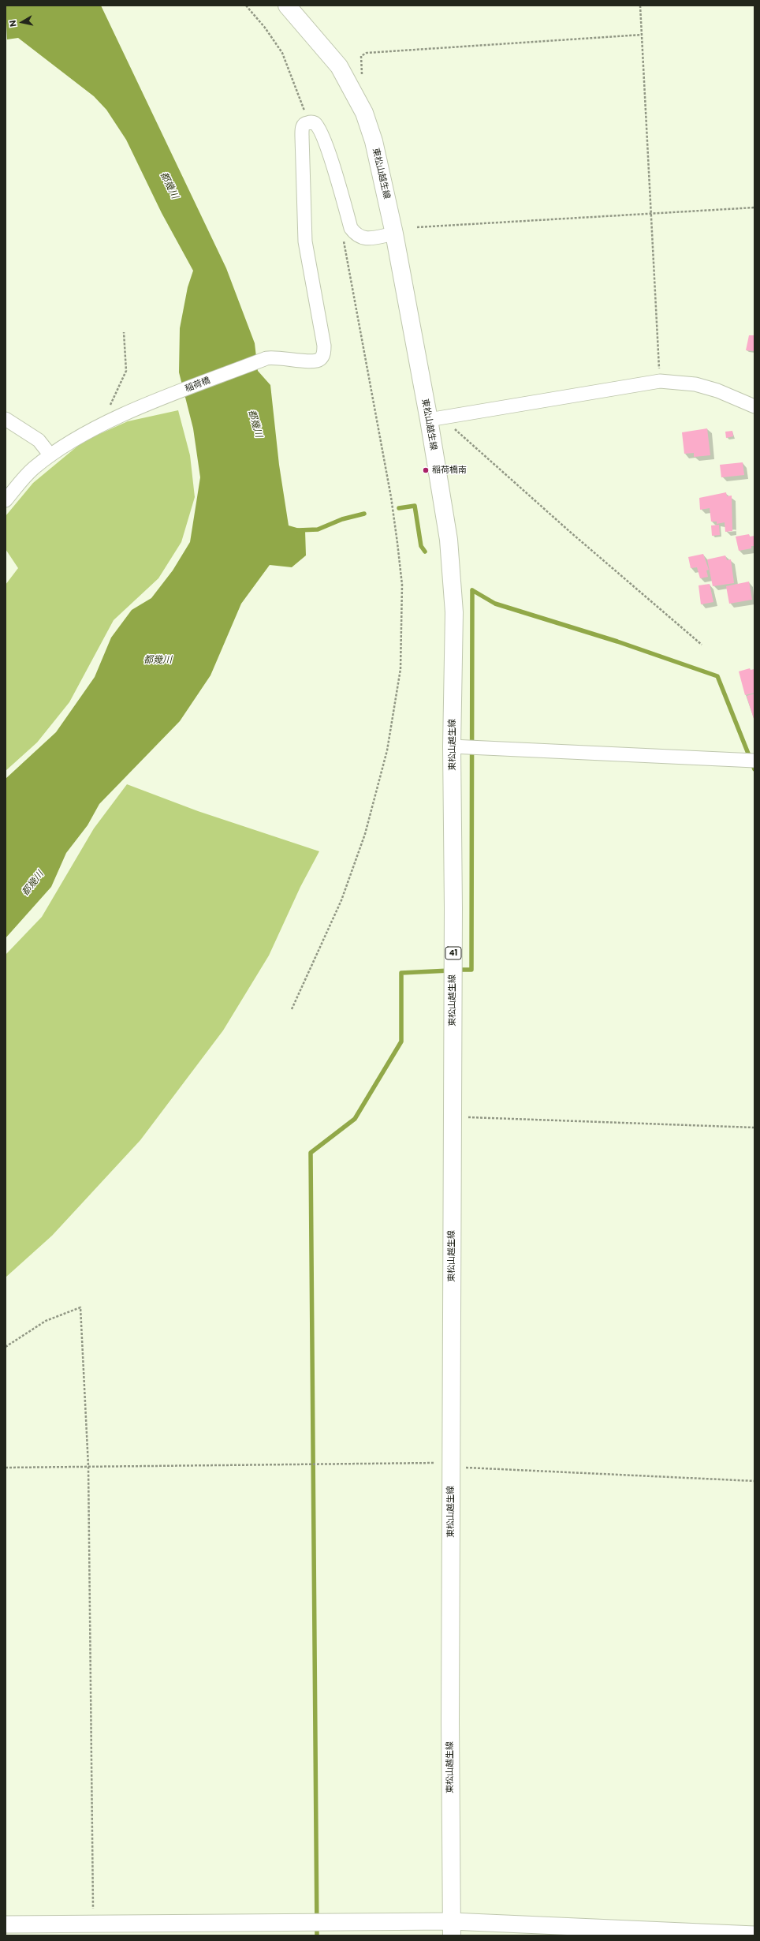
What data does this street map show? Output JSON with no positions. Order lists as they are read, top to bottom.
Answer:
{
  "streets": {
    "main road": ["東松山越生線", "41"],
    "street": ["稲荷橋"]
  },
  "water": ["都幾川"],
  "places": ["稲荷橋南"],
  "north": "left"
}
